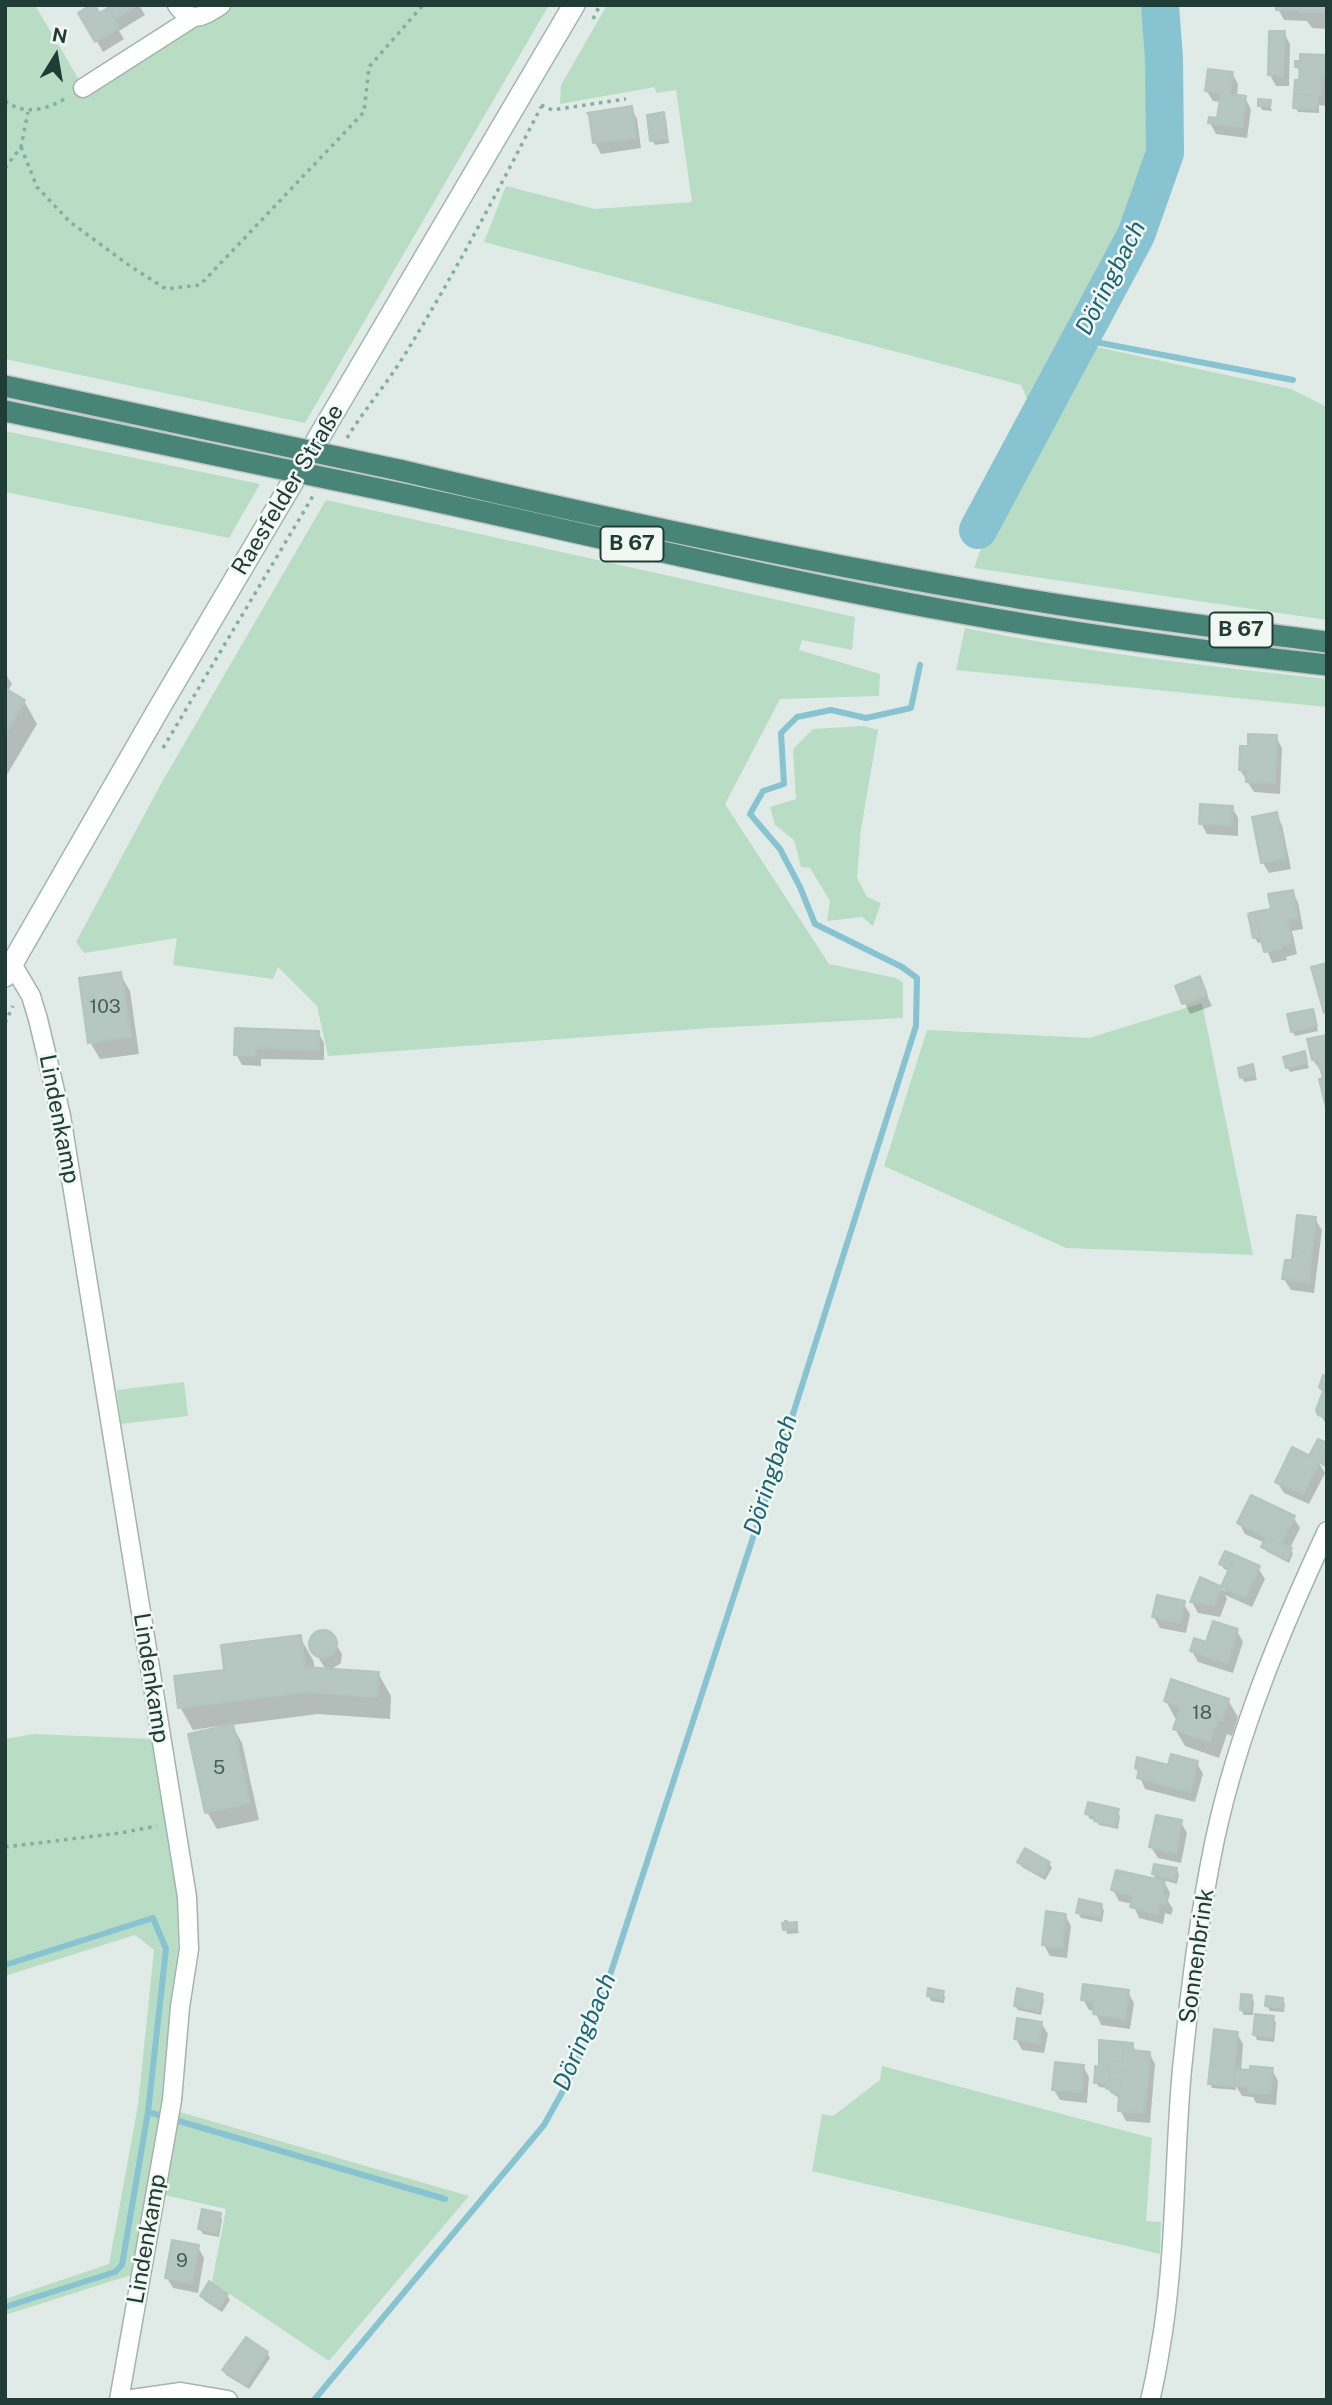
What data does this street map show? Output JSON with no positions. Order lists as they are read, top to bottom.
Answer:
{
  "streets": {
    "highway": ["B 67"],
    "main road": ["Raesfelder Straße"],
    "street": ["Lindenkamp", "Sonnenbrink"]
  },
  "crossings": [
    ["Raesfelder Straße", "Lindenkamp"]
  ],
  "water": ["Döringbach"],
  "house_numbers": [
    "103",
    "18",
    "5",
    "9"
  ],
  "north": "top"
}
